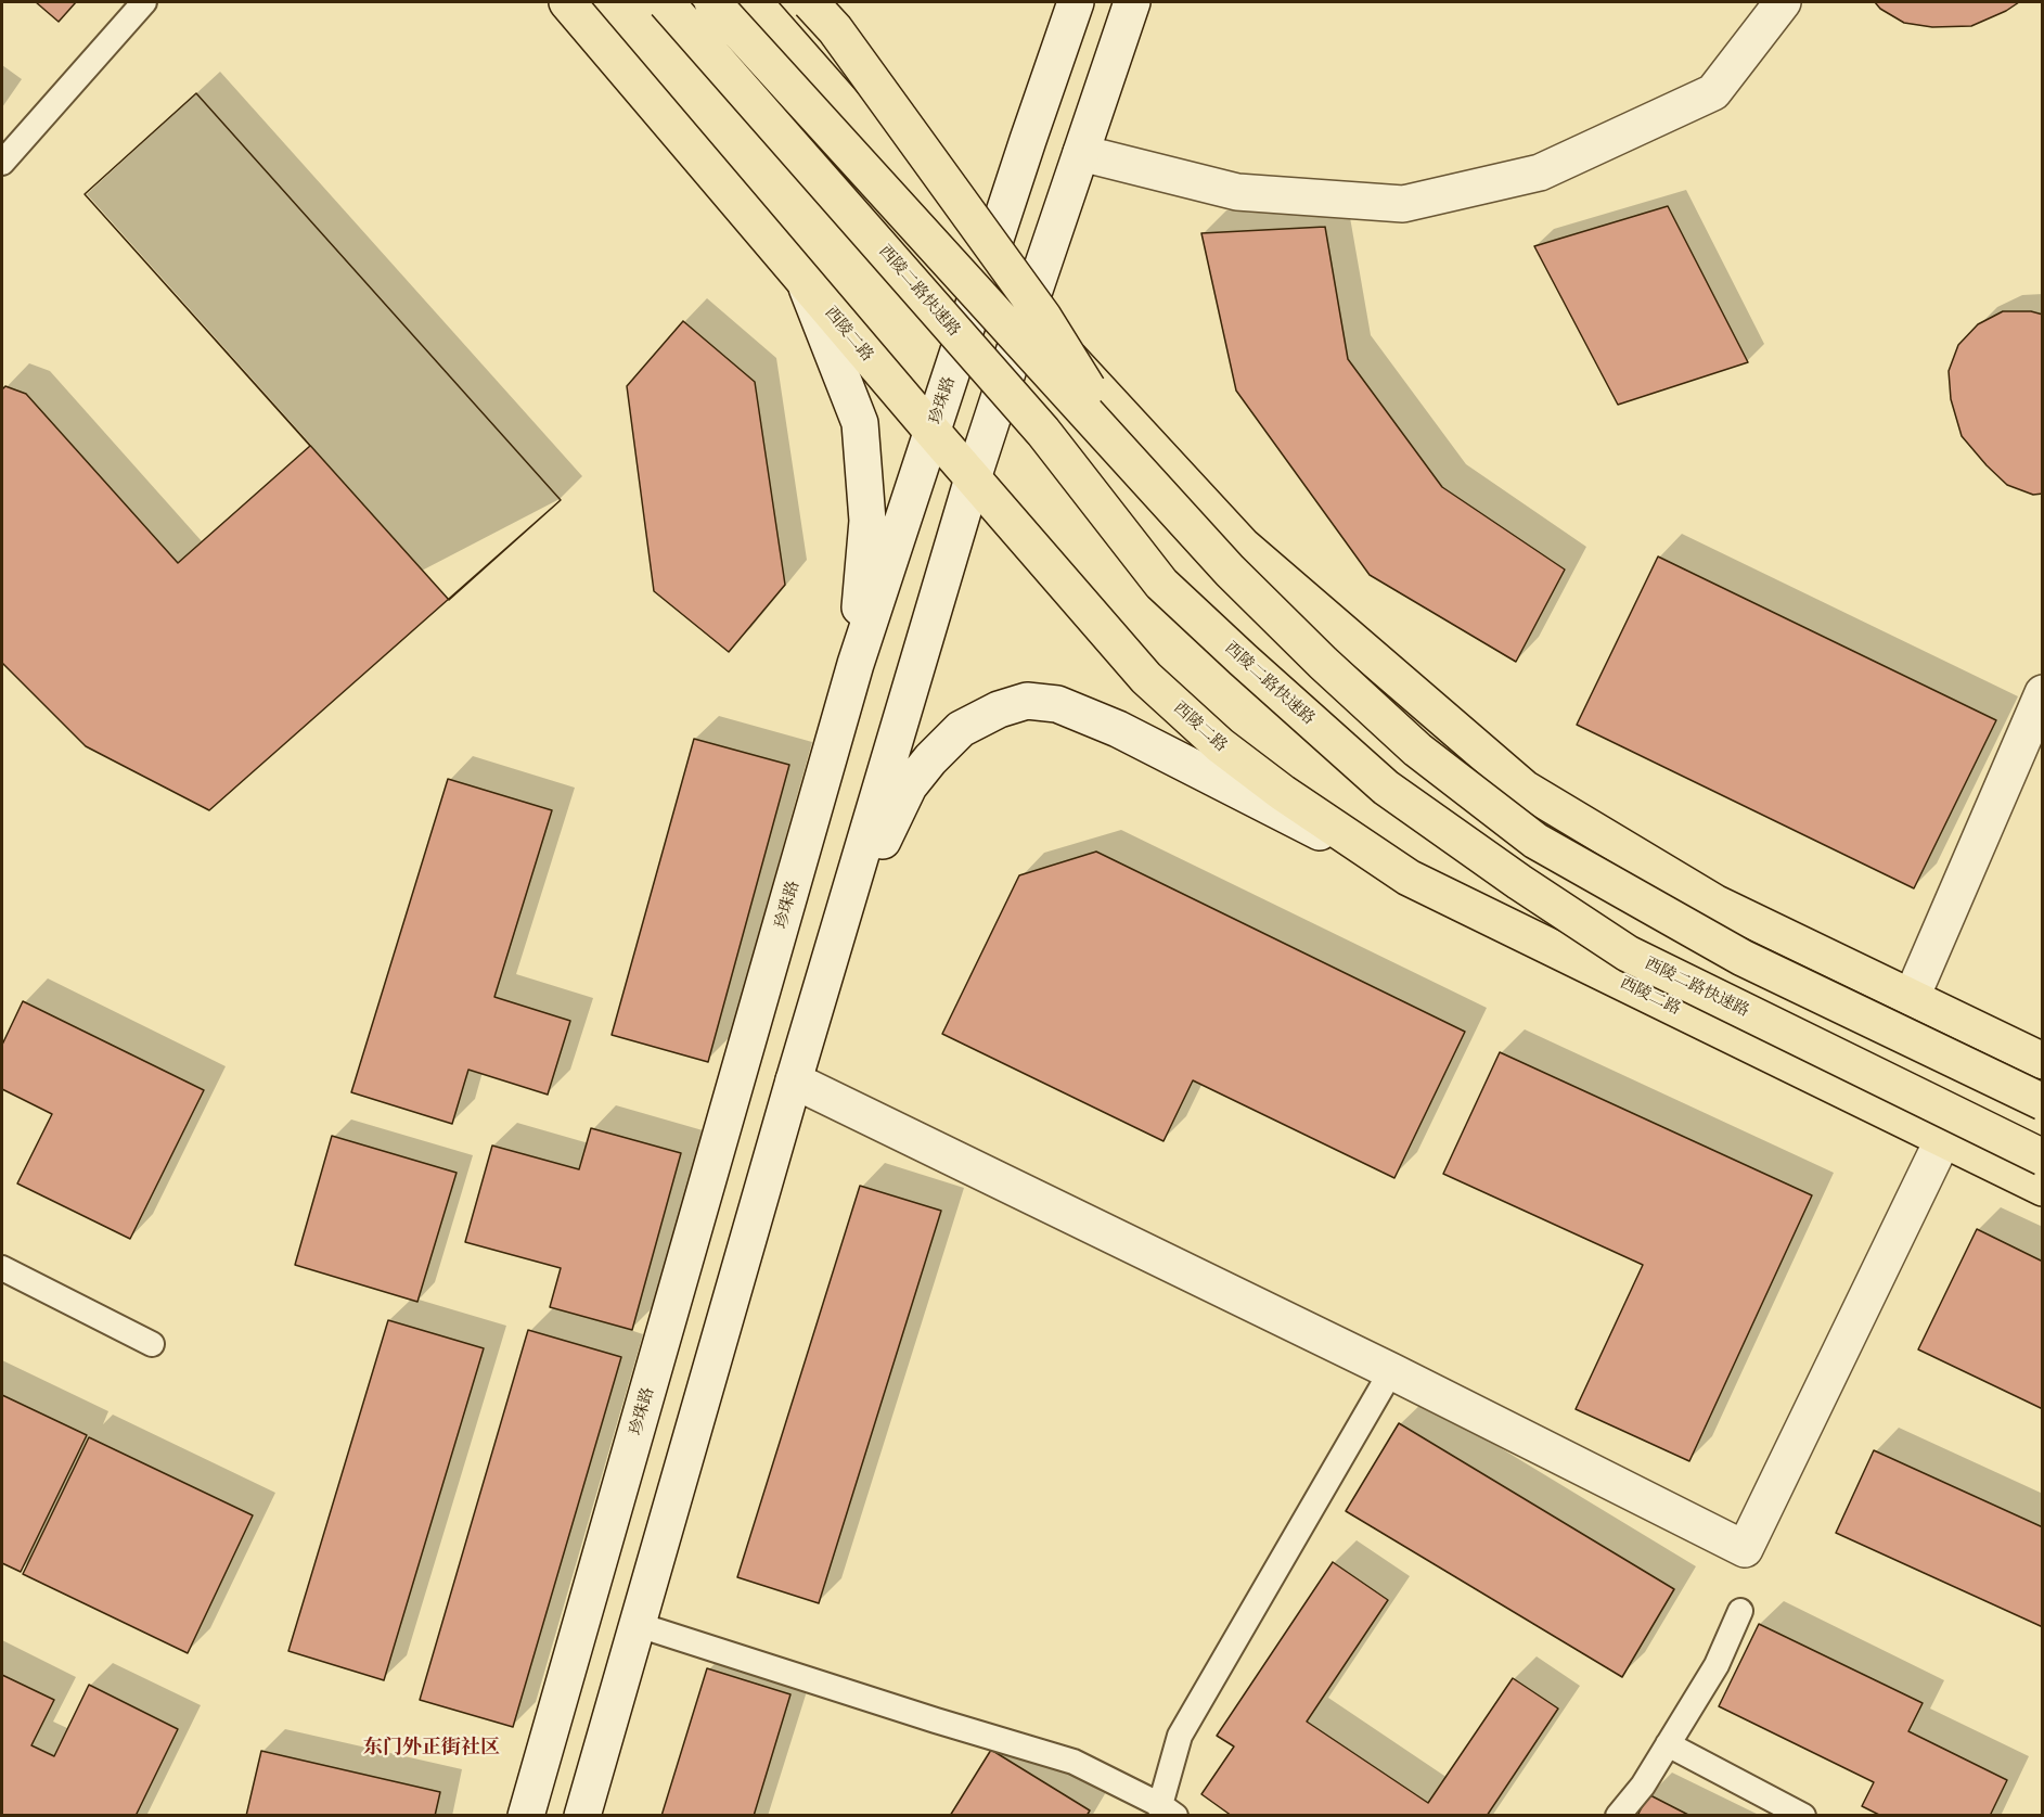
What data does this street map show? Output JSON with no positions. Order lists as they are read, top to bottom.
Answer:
{
  "streets": {
    "main road": ["西陵二路快速路", "西陵二路", "珍珠路"]
  },
  "crossings": [
    ["西陵二路", "珍珠路"]
  ],
  "districts": ["东门外正街社区"]
}
